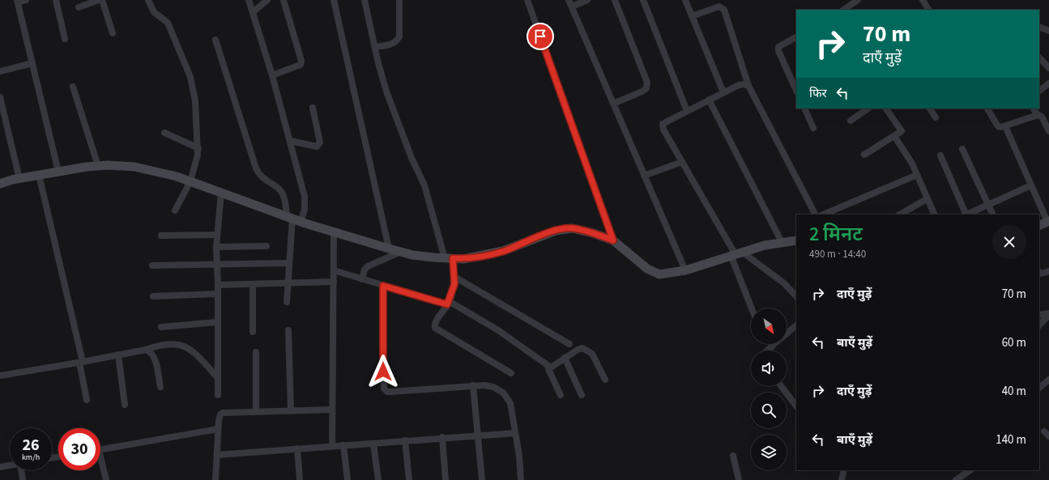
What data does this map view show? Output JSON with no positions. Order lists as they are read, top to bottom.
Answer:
{
  "north": "bottom right",
  "page": {
    "turn": ["70 m", "दाएँ मुड़ें"],
    "then": "फिर",
    "heading": ["2 मिनट", "490 m · 14:40"],
    "list": [
      {
        "name": "दाएँ मुड़ें",
        "value": "70 m"
      },
      {
        "name": "बाएँ मुड़ें",
        "value": "60 m"
      },
      {
        "name": "दाएँ मुड़ें",
        "value": "40 m"
      },
      {
        "name": "बाएँ मुड़ें",
        "value": "140 m"
      }
    ],
    "speed": "26 km/h",
    "limit": "30"
  }
}
